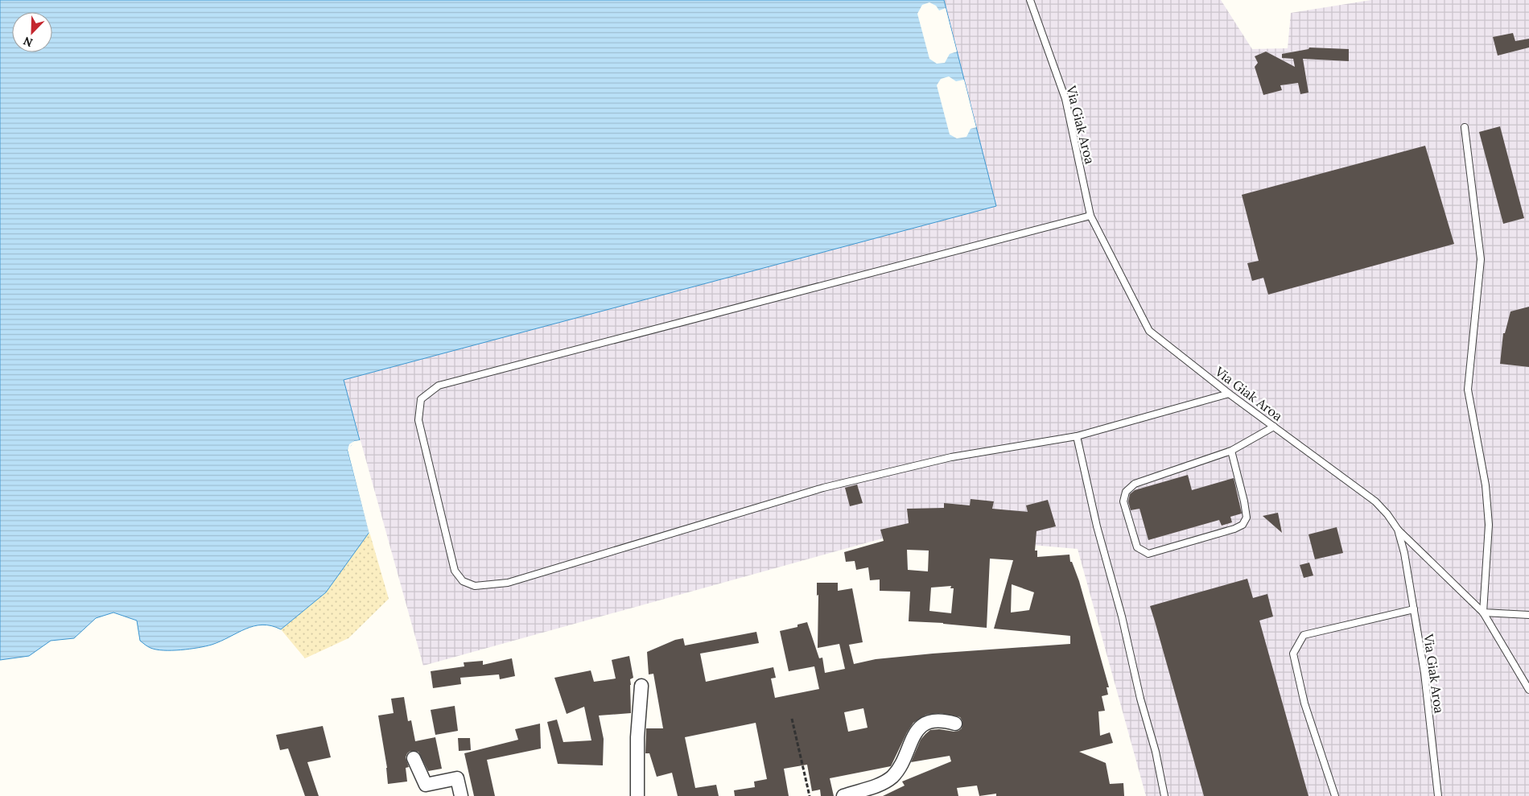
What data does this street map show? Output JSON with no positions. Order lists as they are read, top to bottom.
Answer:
{
  "streets": {
    "lane": ["Via Giak Aroa"]
  },
  "north": "bottom left"
}
